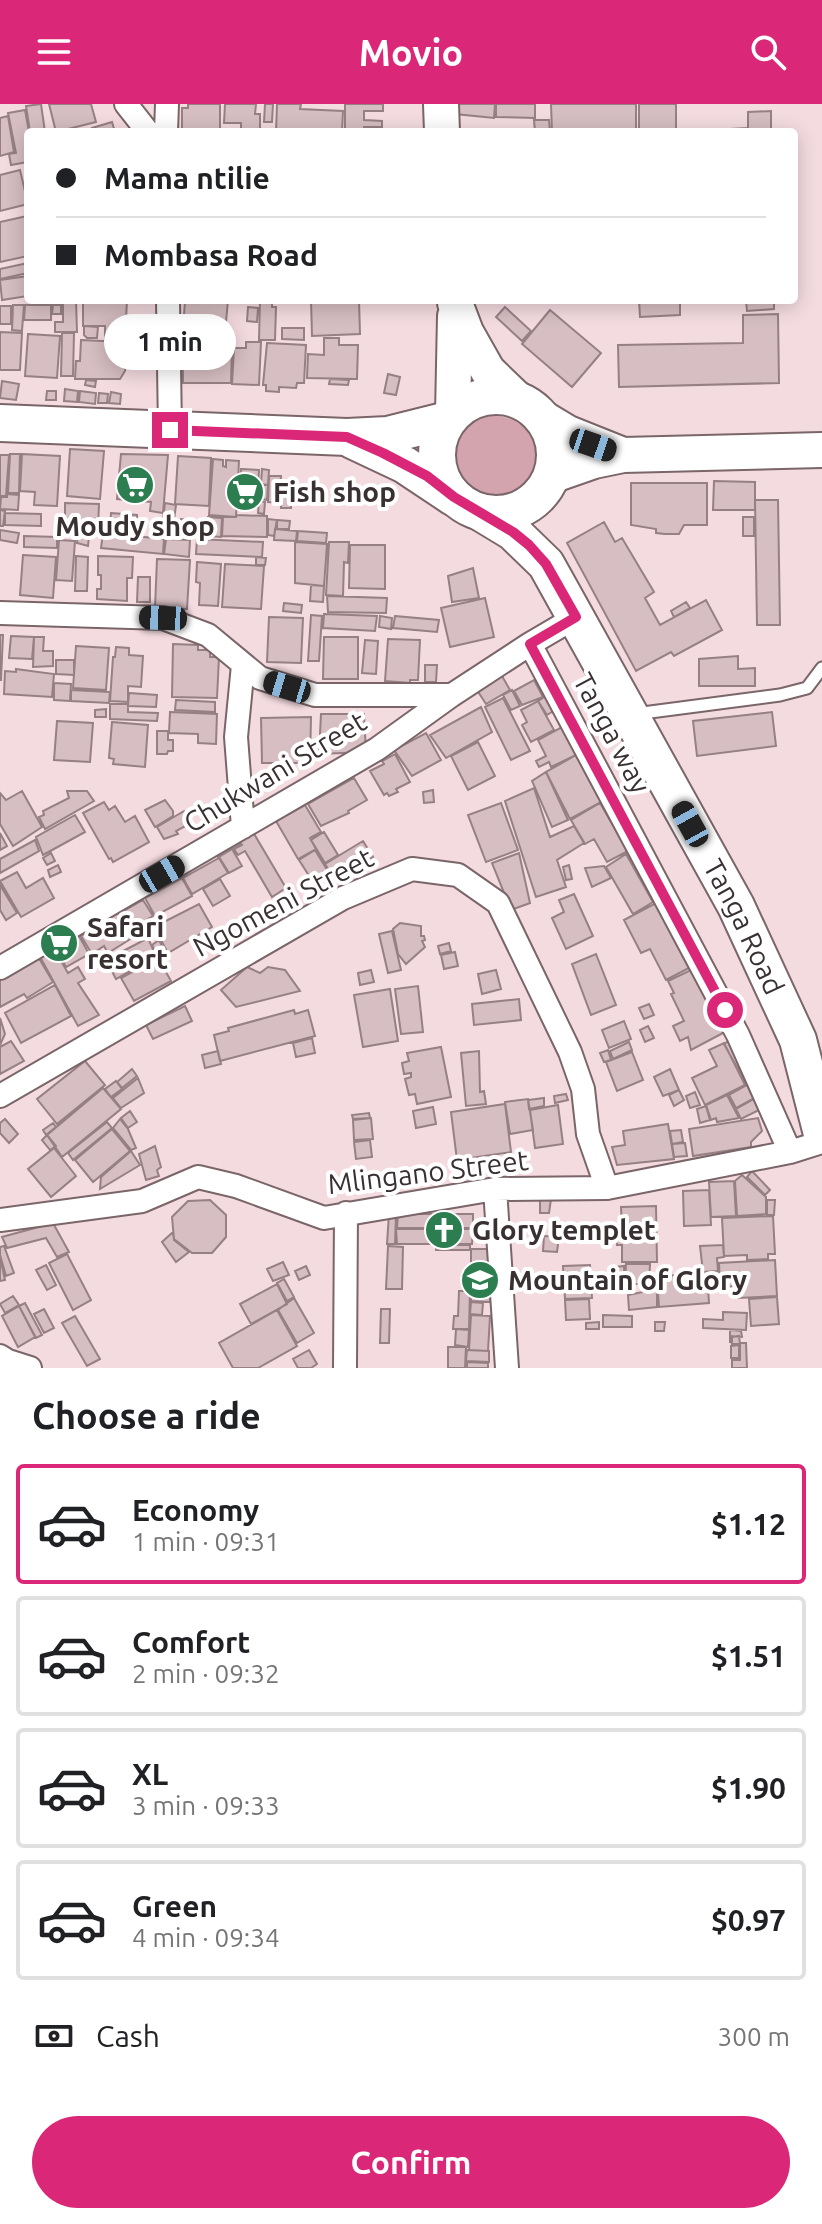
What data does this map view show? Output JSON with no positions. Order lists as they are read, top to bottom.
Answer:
{
  "streets": {
    "highway": ["Tanga Road"],
    "street": [
      "Tanga way",
      "Chukwani Street",
      "Ngomeni Street",
      "Mlingano Street"
    ]
  },
  "crossings": [
    ["Tanga way", "Chukwani Street"],
    ["Tanga way", "Mlingano Street"],
    ["Chukwani Street", "Tanga Road"],
    ["Ngomeni Street", "Mlingano Street"]
  ],
  "places": {
    "supermarket": ["Moudy shop", "Fish shop", "Safari resort"],
    "church": ["Glory templet"],
    "school or university": ["Mountain of Glory"]
  },
  "page": {
    "header": "Movio",
    "banner": ["Mama ntilie", "Mombasa Road"],
    "bubble": "1 min",
    "heading": "Choose a ride",
    "list": [
      {
        "name": "Economy",
        "note": "1 min · 09:31",
        "value": "$1.12"
      },
      {
        "name": "Comfort",
        "note": "2 min · 09:32",
        "value": "$1.51"
      },
      {
        "name": "XL",
        "note": "3 min · 09:33",
        "value": "$1.90"
      },
      {
        "name": "Green",
        "note": "4 min · 09:34",
        "value": "$0.97"
      }
    ],
    "pay": ["Cash", "300 m"],
    "buttons": "Confirm"
  }
}
